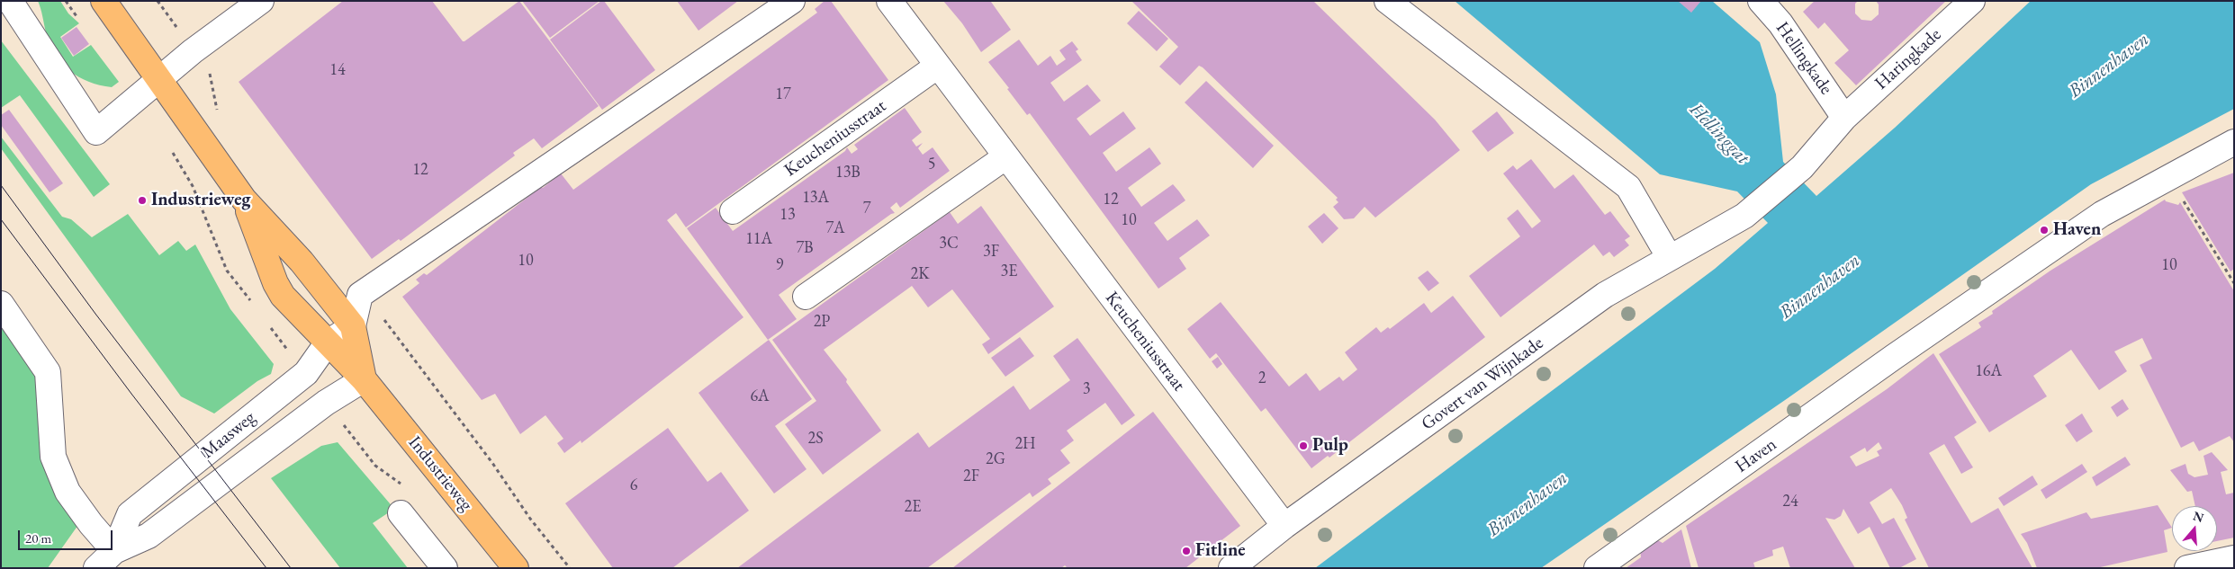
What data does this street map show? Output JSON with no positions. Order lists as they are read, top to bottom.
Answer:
{
  "streets": {
    "main road": ["Industrieweg"],
    "street": [
      "Hellingkade",
      "Haringkade",
      "Keucheniusstraat",
      "Govert van Wijnkade",
      "Maasweg",
      "Haven"
    ]
  },
  "crossings": [
    ["Hellingkade", "Haringkade"],
    ["Hellingkade", "Govert van Wijnkade"],
    ["Haringkade", "Govert van Wijnkade"],
    ["Keucheniusstraat", "Govert van Wijnkade"],
    ["Maasweg", "Industrieweg"]
  ],
  "water": ["Binnenhaven", "Hellinggat"],
  "places": [
    "Industrieweg",
    "Haven",
    "Pulp",
    "Fitline"
  ],
  "house_numbers": [
    "14",
    "17",
    "5",
    "12",
    "13B",
    "13A",
    "12",
    "7",
    "13",
    "10",
    "7A",
    "11A",
    "3C",
    "7B",
    "3F",
    "10",
    "9",
    "10",
    "3E",
    "2K",
    "2P",
    "16A",
    "2",
    "3",
    "6A",
    "2S",
    "2H",
    "2G",
    "2F",
    "6",
    "24",
    "2E"
  ],
  "scale_bar": "20 m",
  "north": "top"
}
